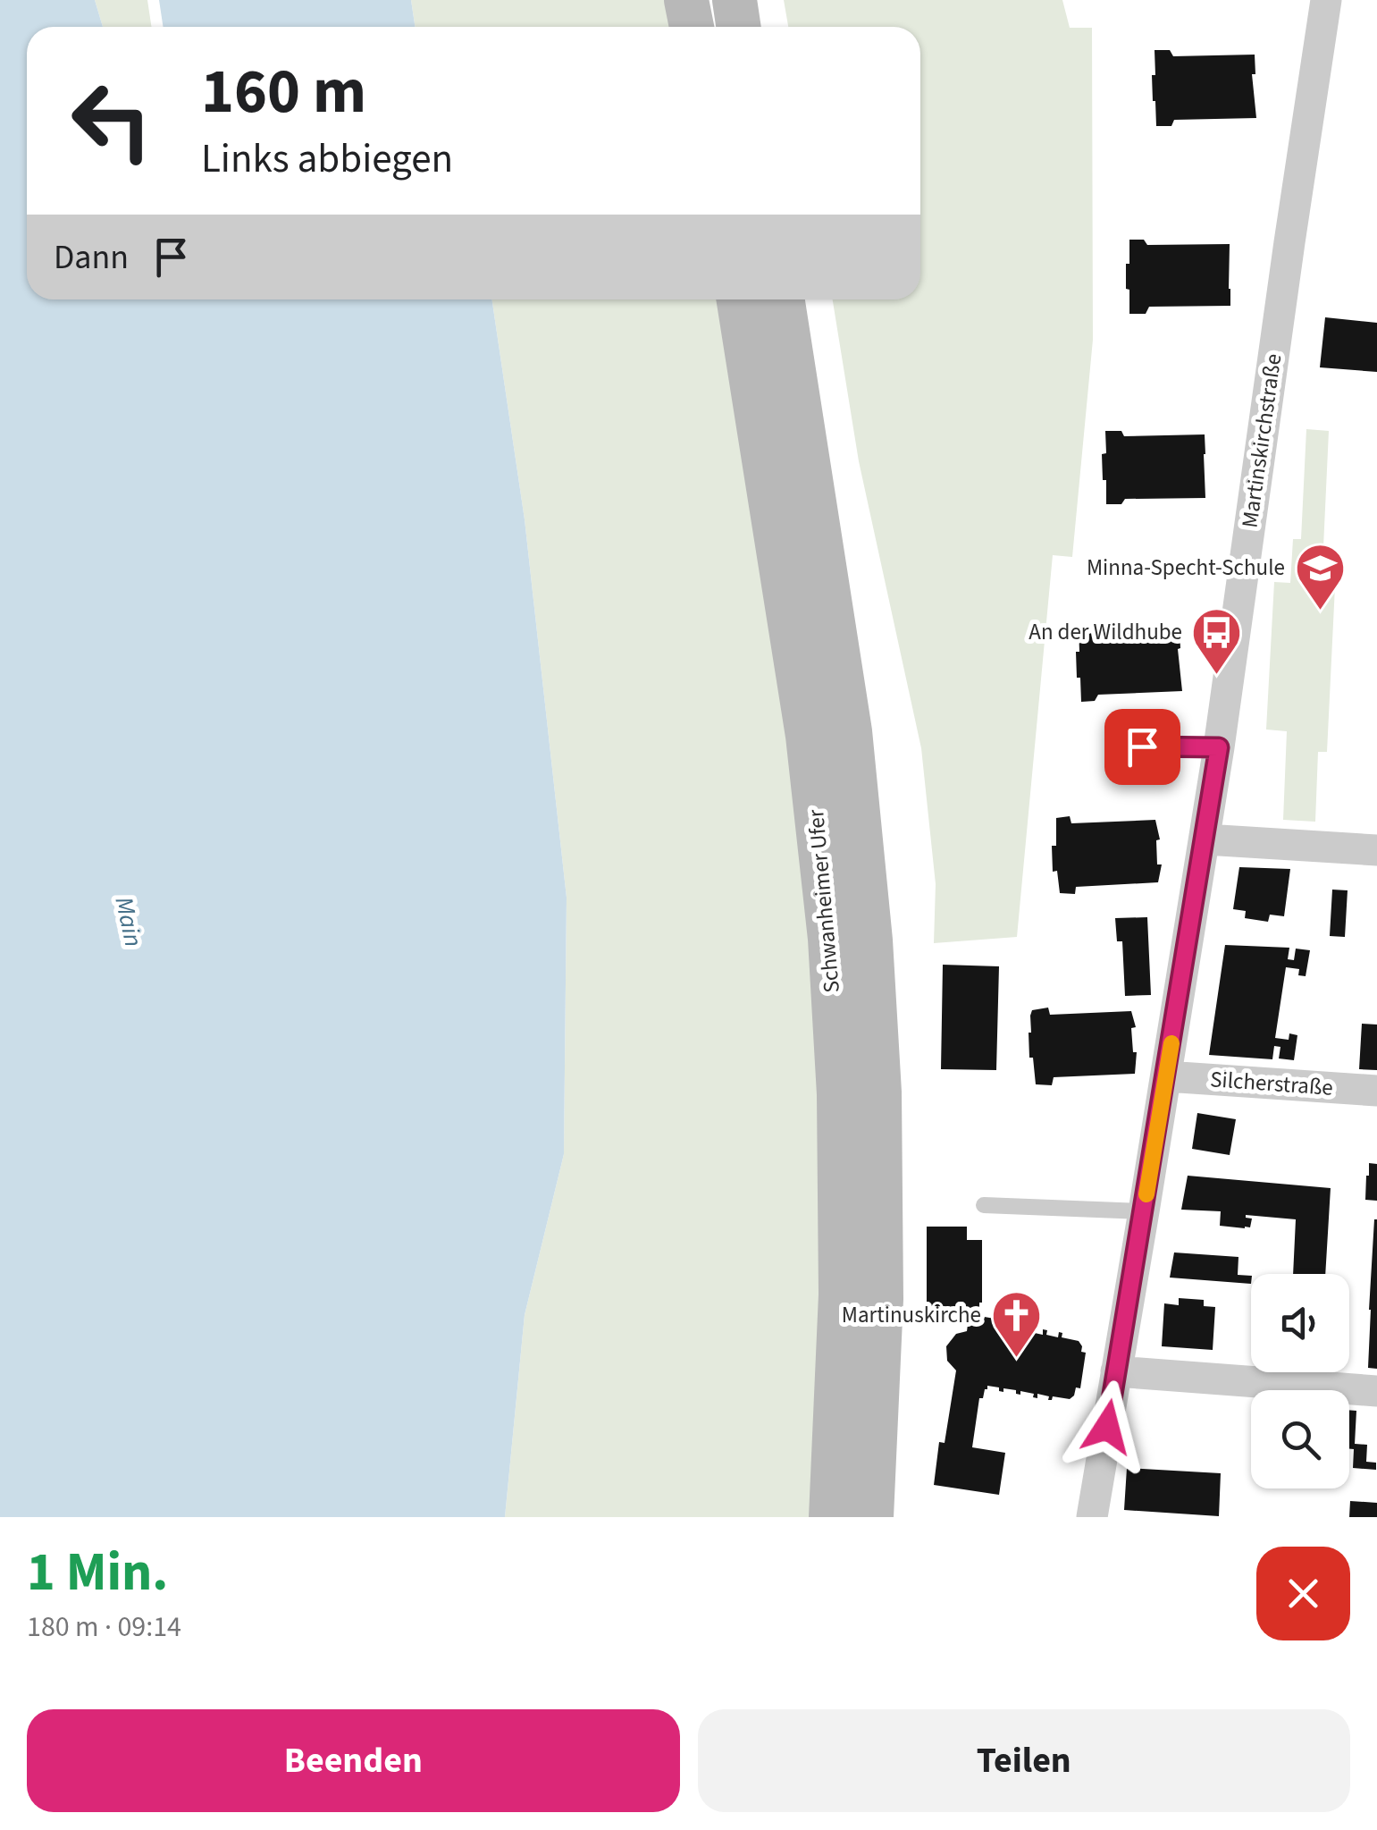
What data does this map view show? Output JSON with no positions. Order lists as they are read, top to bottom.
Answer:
{
  "streets": {
    "main road": ["Schwanheimer Ufer"],
    "street": ["Martinskirchstraße", "Silcherstraße"]
  },
  "crossings": [
    ["Martinskirchstraße", "Silcherstraße"]
  ],
  "water": ["Main"],
  "places": {
    "school or university": ["Minna-Specht-Schule"],
    "bus stop": ["An der Wildhube"],
    "church": ["Martinuskirche"]
  },
  "page": {
    "turn": ["160 m", "Links abbiegen"],
    "then": "Dann",
    "heading": ["1 Min.", "180 m · 09:14"],
    "buttons": ["Beenden", "Teilen"]
  }
}
